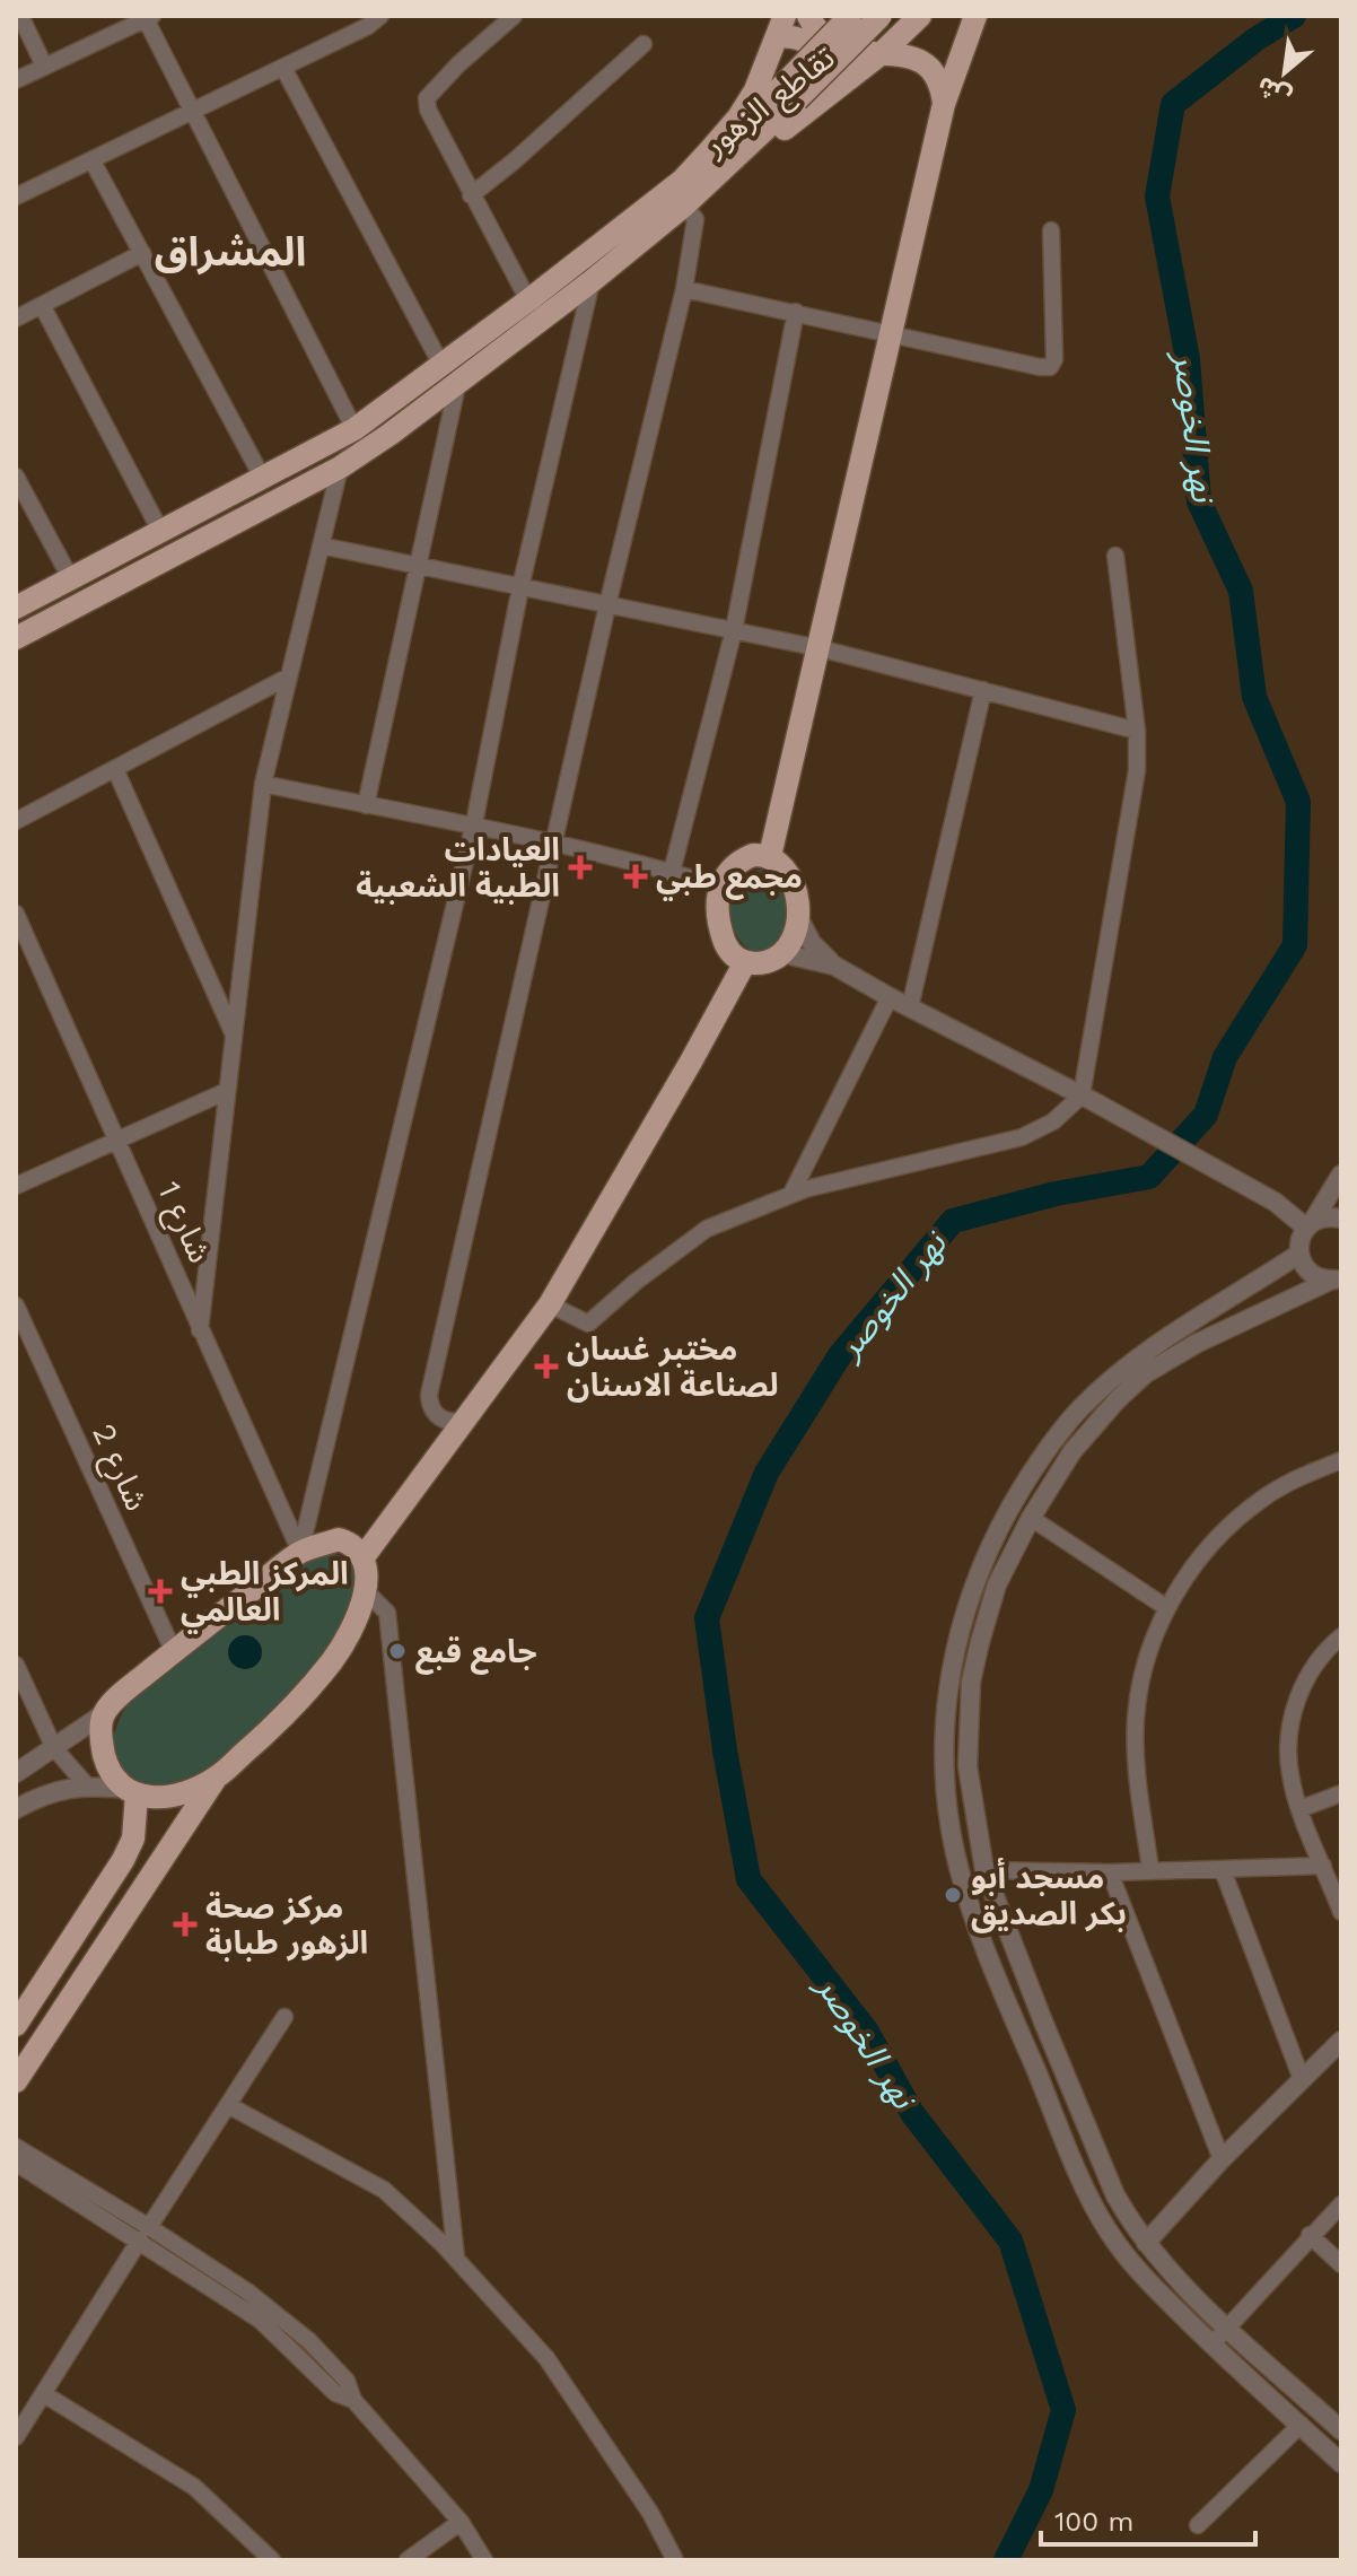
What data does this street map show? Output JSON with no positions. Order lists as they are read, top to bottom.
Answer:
{
  "streets": {
    "main road": ["تقاطع الزهور"],
    "street": ["شارع 1", "شارع 2"]
  },
  "districts": ["المشراق"],
  "water": ["نهر الخوصر"],
  "places": {
    "health": [
      "العيادات الطبية الشعبية",
      "مجمع طبي",
      "مختبر غسان لصناعة الاسنان",
      "المركز الطبي العالمي",
      "مركز صحة الزهور طبابة"
    ],
    "other": ["جامع قبع", "مسجد أبو بكر الصديق"]
  },
  "scale_bar": "100 m",
  "north": "bottom left"
}
